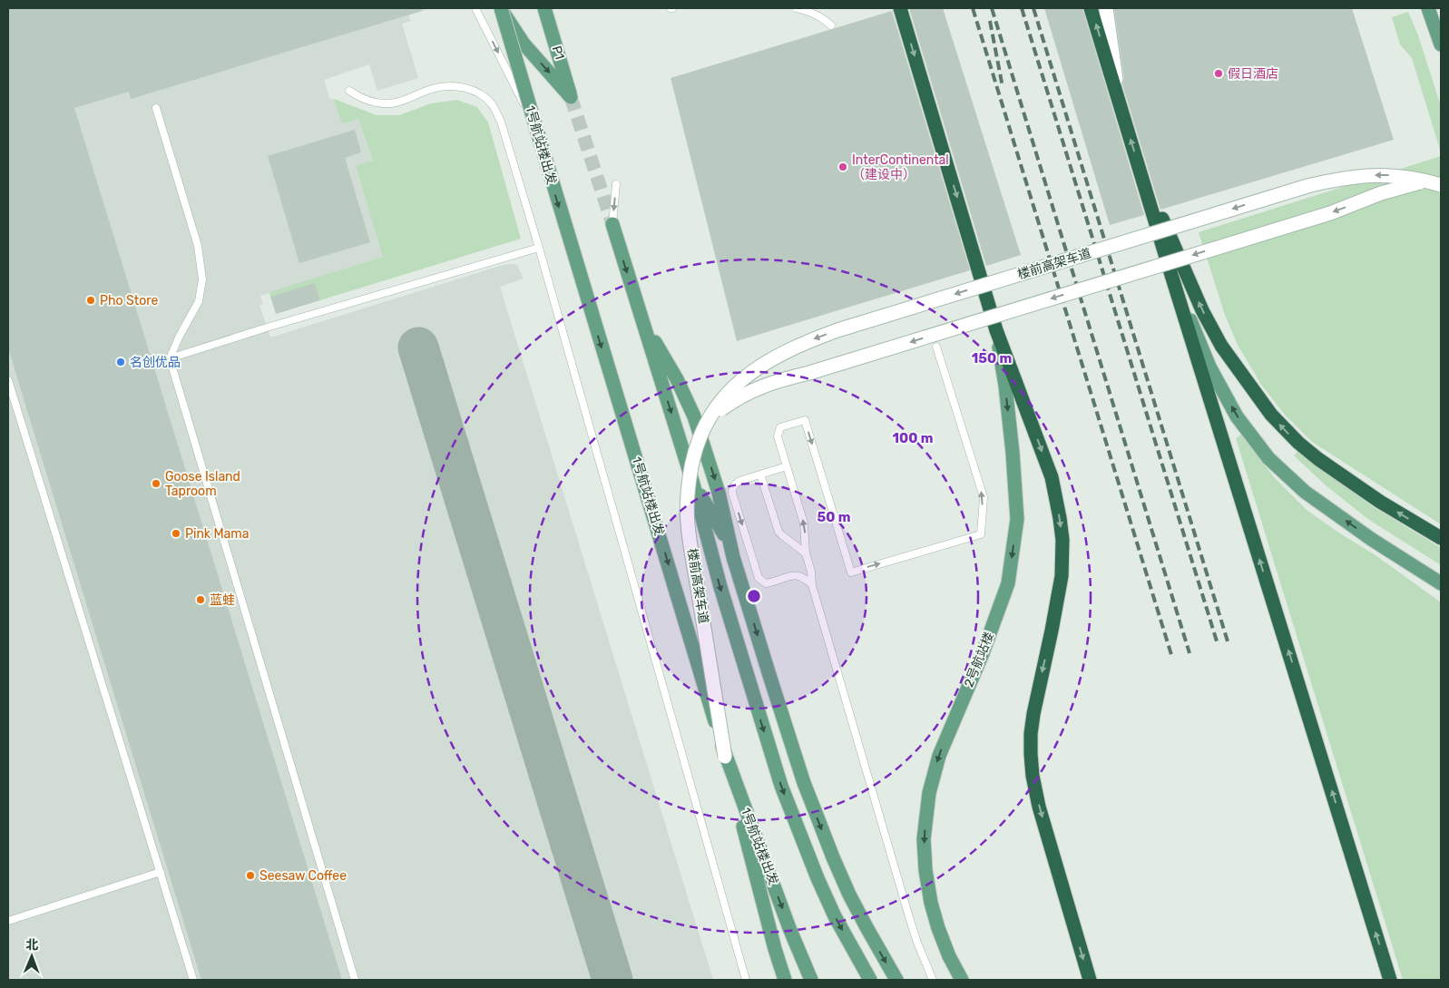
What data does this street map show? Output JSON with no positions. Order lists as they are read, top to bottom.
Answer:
{
  "streets": {
    "main road": ["P1", "1号航站楼出发", "2号航站楼"],
    "street": ["楼前高架车道"]
  },
  "crossings": [
    ["P1", "1号航站楼出发"],
    ["1号航站楼出发", "楼前高架车道"]
  ],
  "places": [
    "假日酒店",
    "InterContinental （建设中）",
    "Pho Store",
    "名创优品",
    "Goose Island Taproom",
    "Pink Mama",
    "蓝蛙",
    "Seesaw Coffee"
  ],
  "north": "top",
  "rings": ["150 m", "100 m", "50 m"]
}
